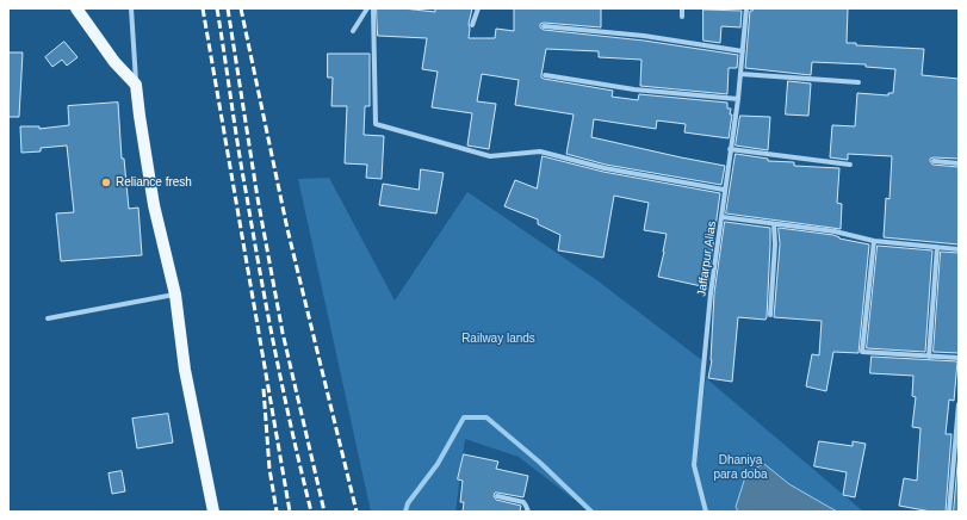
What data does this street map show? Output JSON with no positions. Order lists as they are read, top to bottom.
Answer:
{
  "streets": {
    "street": ["Jaffarpur Alias"]
  },
  "parks": ["Railway lands", "Dhaniya para doba"],
  "places": ["Reliance fresh"]
}
